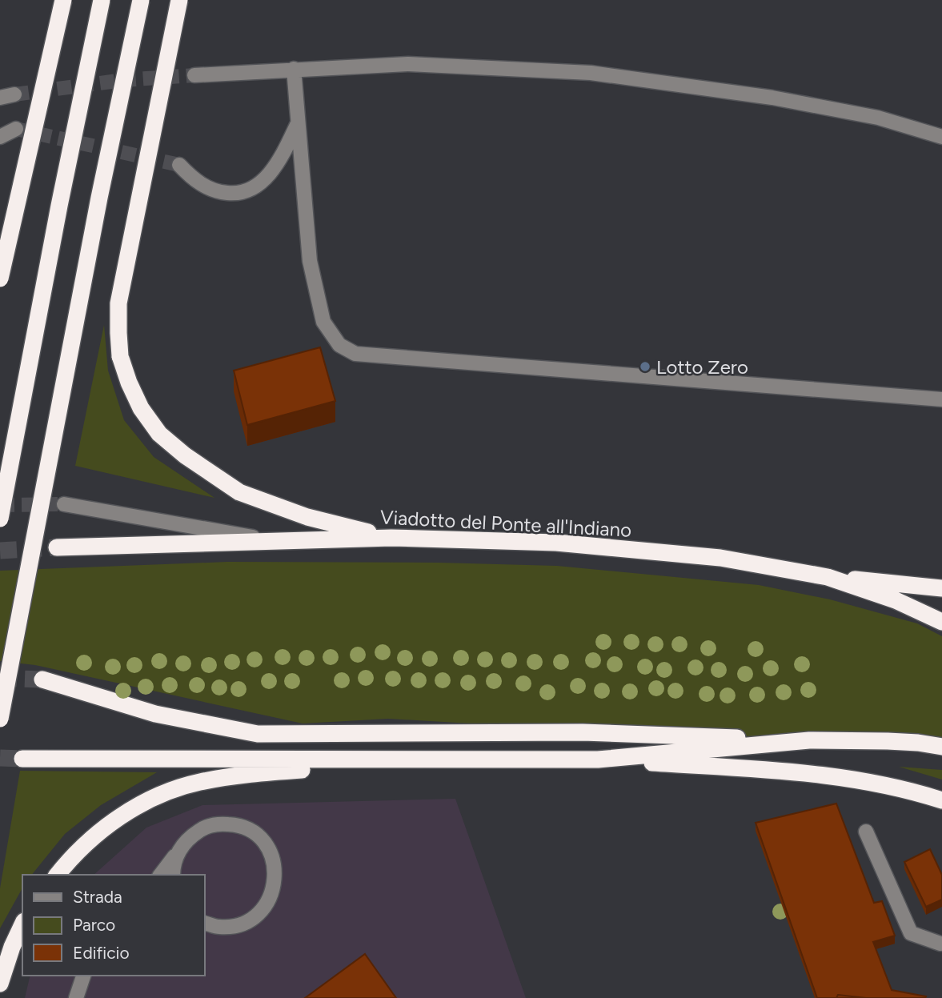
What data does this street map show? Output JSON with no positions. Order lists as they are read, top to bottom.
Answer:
{
  "streets": {
    "highway": ["Viadotto del Ponte all'Indiano"]
  },
  "places": ["Lotto Zero"],
  "legend": ["Strada", "Parco", "Edificio"]
}
